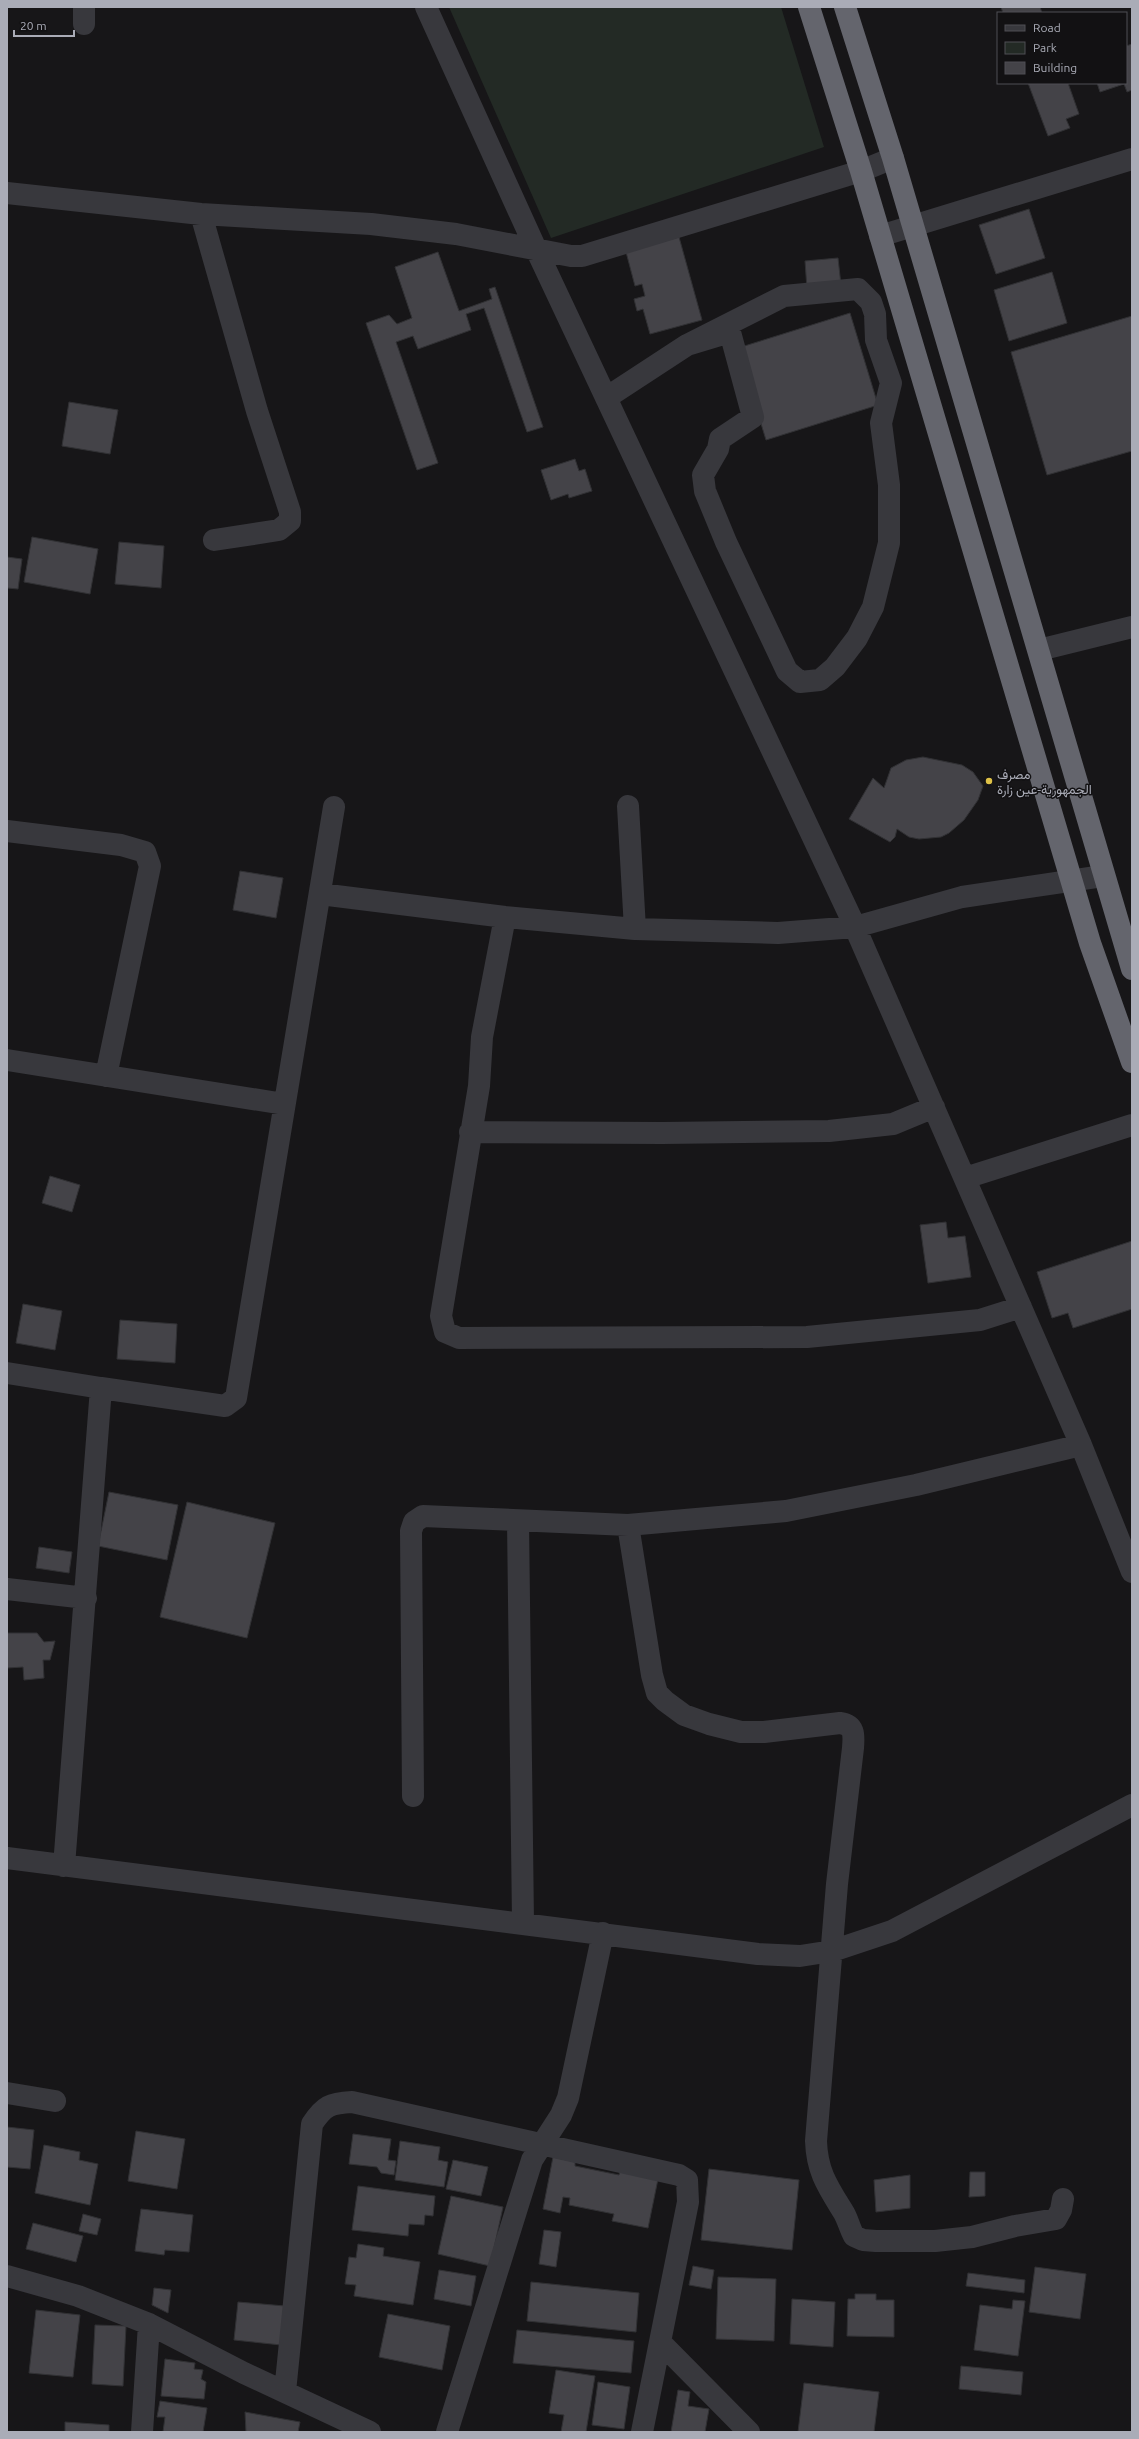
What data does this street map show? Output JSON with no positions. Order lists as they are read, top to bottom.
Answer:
{
  "places": ["مصرف الجمهورية-عين زارة"],
  "legend": ["Road", "Park", "Building"],
  "scale_bar": "20 m"
}
